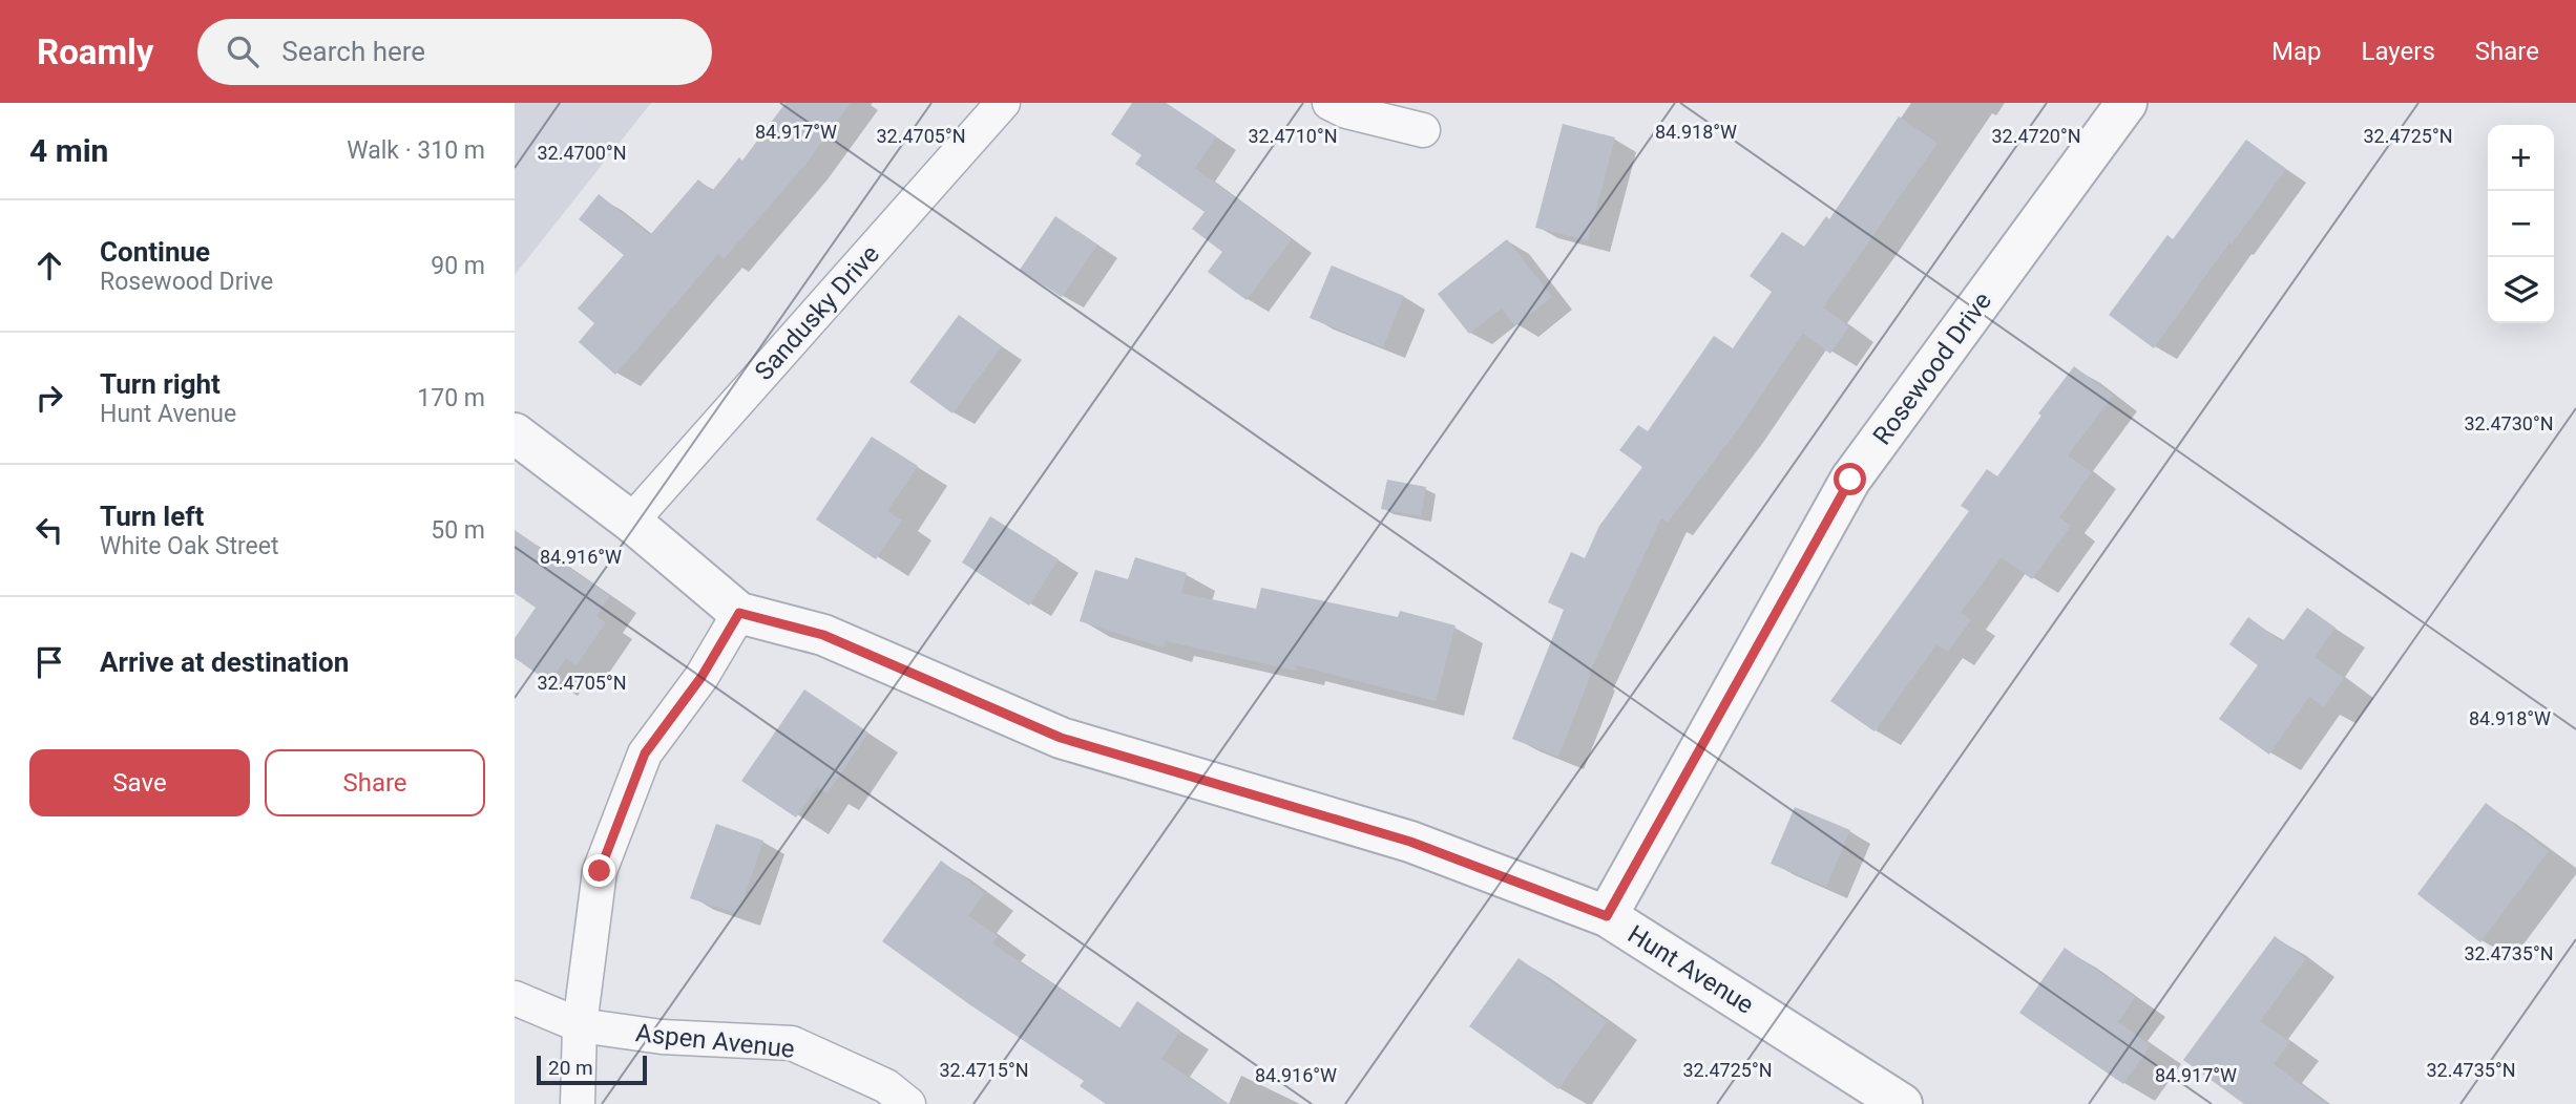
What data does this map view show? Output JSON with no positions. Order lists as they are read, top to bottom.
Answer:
{
  "streets": {
    "street": [
      "Sandusky Drive",
      "Rosewood Drive",
      "Hunt Avenue",
      "Aspen Avenue"
    ]
  },
  "crossings": [
    ["Sandusky Drive", "Hunt Avenue"],
    ["Rosewood Drive", "Hunt Avenue"]
  ],
  "scale_bar": "20 m",
  "page": {
    "header": "Roamly",
    "search": "Search here",
    "nav": ["Map", "Layers", "Share"],
    "heading": ["4 min", "Walk · 310 m"],
    "map_buttons": ["+", "−"],
    "list": [
      ["Continue", "Rosewood Drive", "90 m"],
      ["Turn right", "Hunt Avenue", "170 m"],
      ["Turn left", "White Oak Street", "50 m"],
      "Arrive at destination"
    ],
    "buttons": ["Save", "Share"],
    "scale": "20 m"
  },
  "coordinates": [
    "84.917°W",
    "84.918°W",
    "32.4705°N",
    "32.4710°N",
    "32.4720°N",
    "32.4725°N",
    "32.4700°N",
    "32.4730°N",
    "84.916°W",
    "32.4735°N",
    "32.4715°N"
  ]
}
